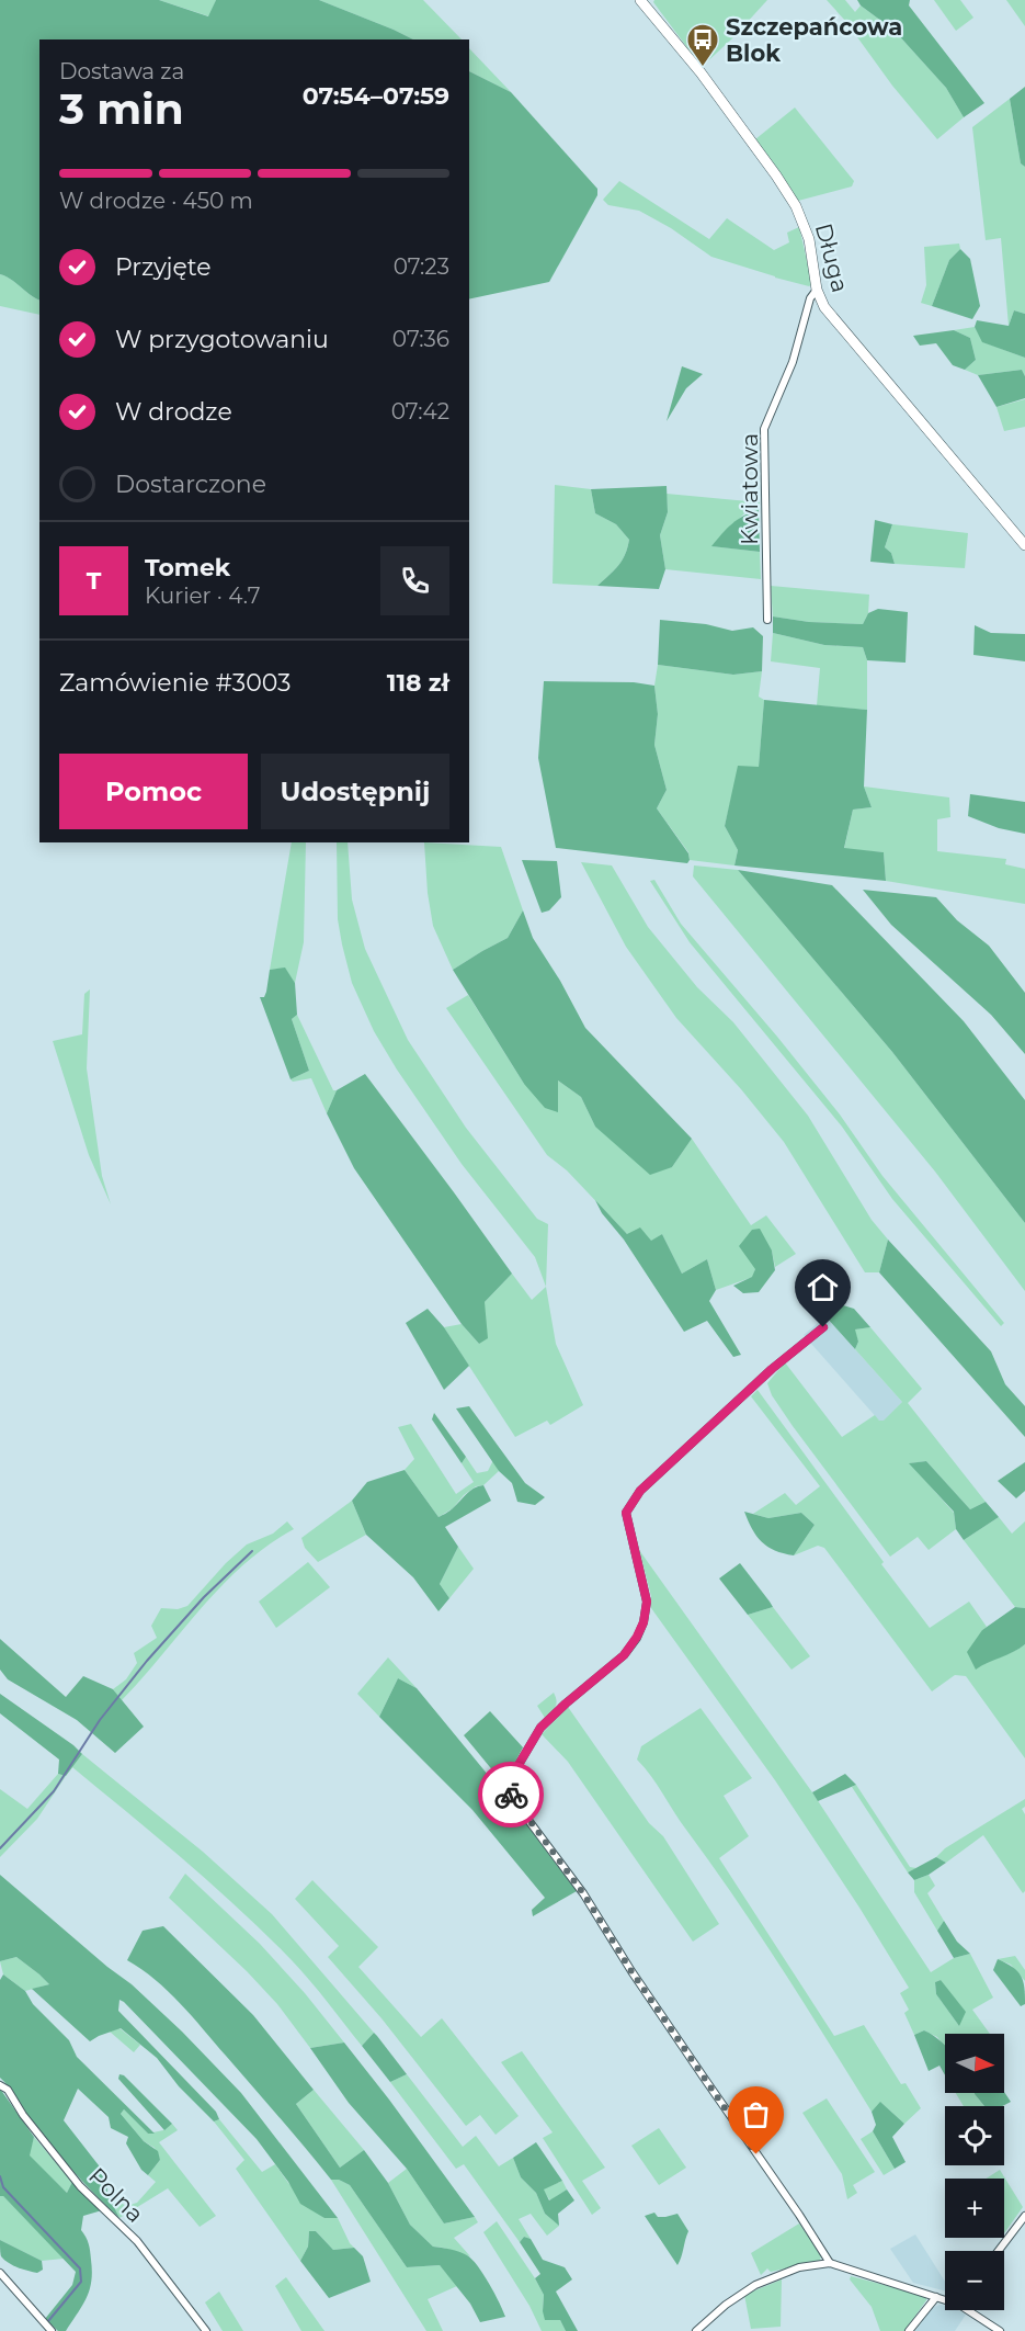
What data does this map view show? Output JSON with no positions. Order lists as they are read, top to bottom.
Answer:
{
  "streets": {
    "street": ["Długa", "Kwiatowa", "Polna"]
  },
  "crossings": [
    ["Długa", "Kwiatowa"]
  ],
  "places": {
    "bus stop": ["Szczepańcowa Blok"]
  },
  "north": "right",
  "page": {
    "heading": ["3 min", "Dostawa za", "07:54–07:59"],
    "panel": [
      "Tomek",
      "Kurier · 4.7",
      "Zamówienie #3003",
      "118 zł"
    ],
    "bar": "W drodze · 450 m",
    "list": [
      ["Przyjęte", "07:23"],
      ["W przygotowaniu", "07:36"],
      ["W drodze", "07:42"],
      "Dostarczone"
    ],
    "round": "T",
    "buttons": ["Pomoc", "Udostępnij"],
    "map_buttons": ["+", "−"]
  }
}
